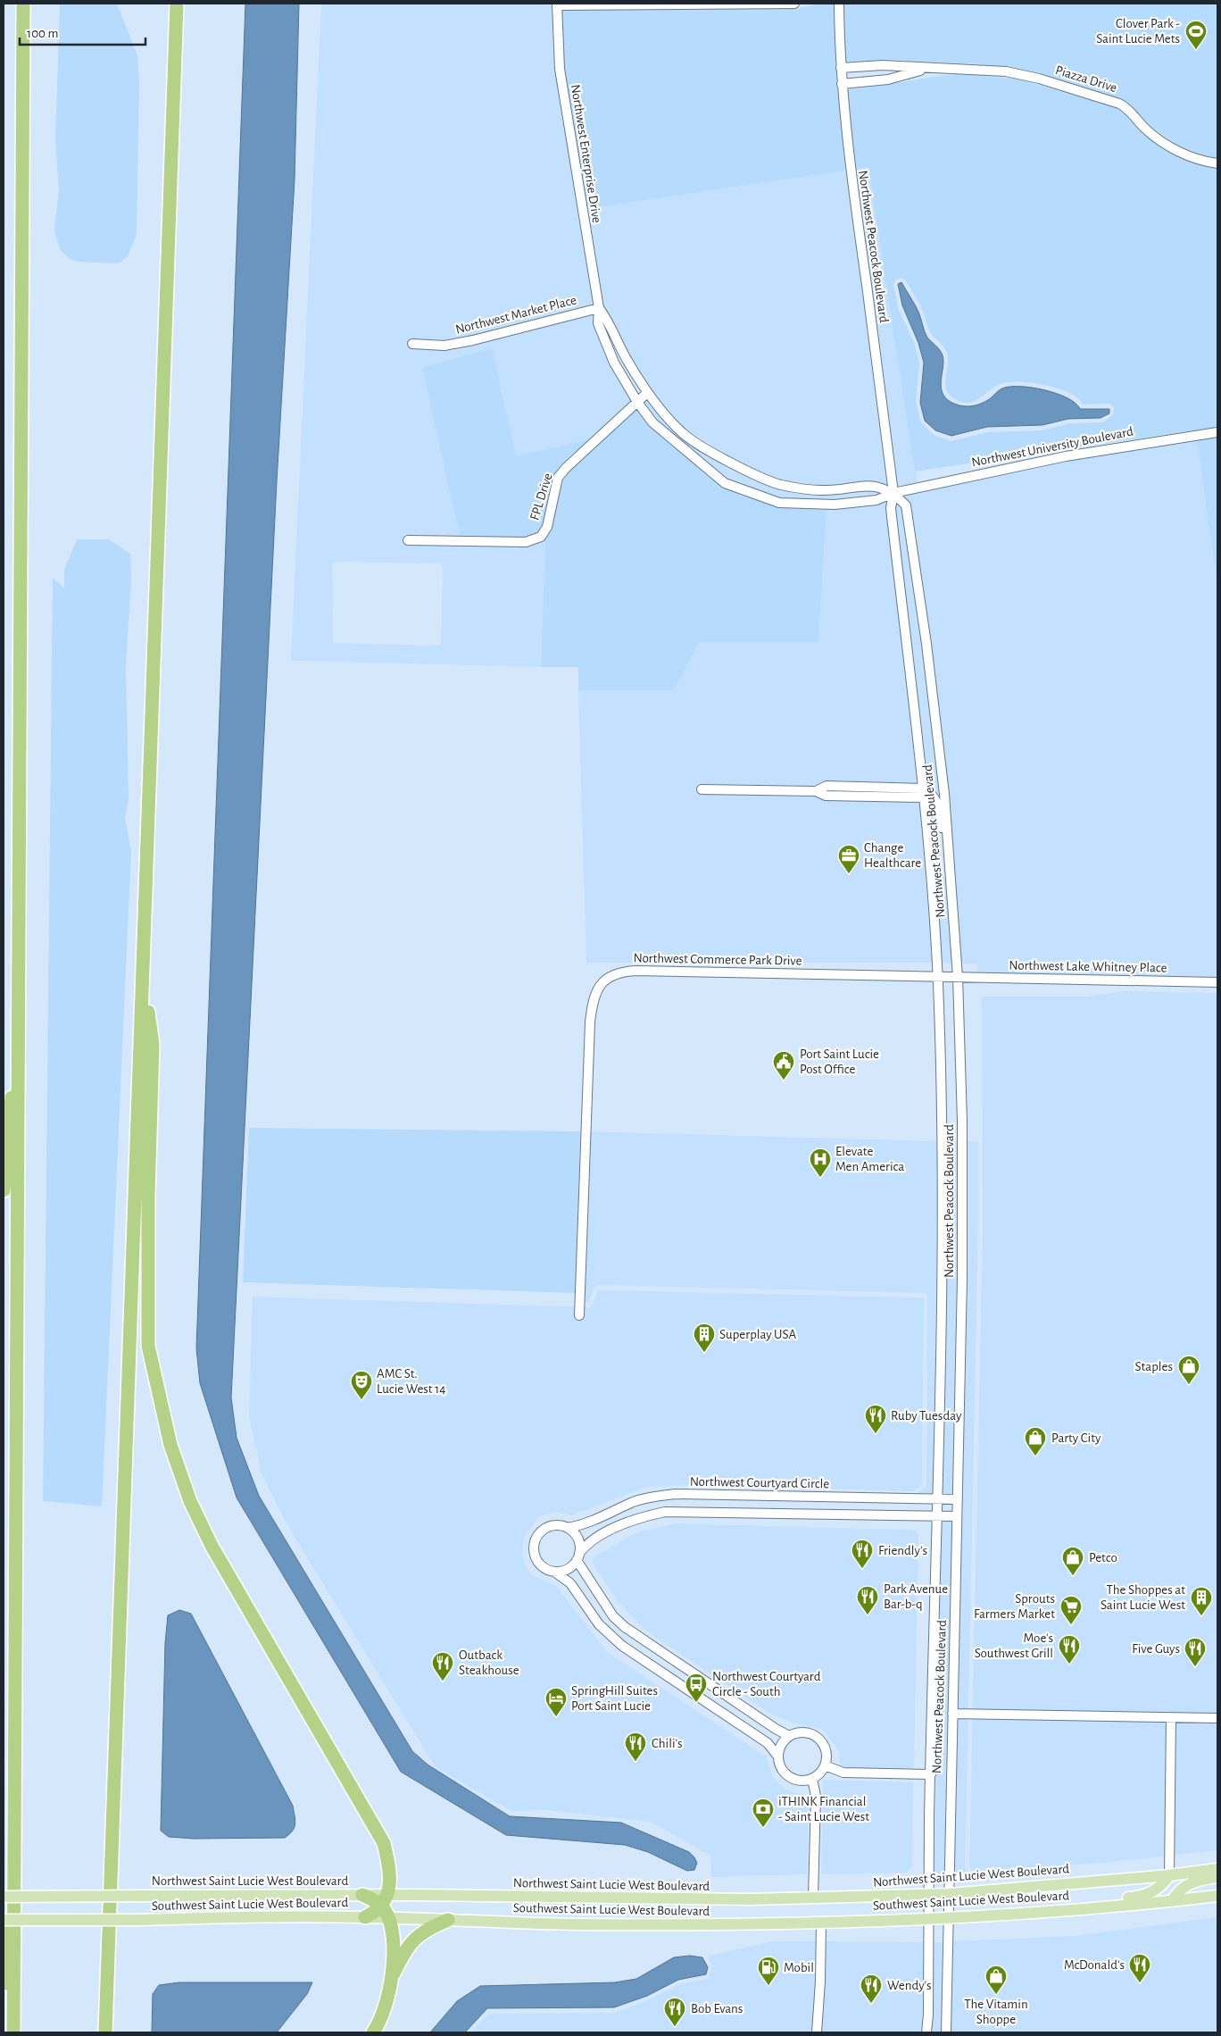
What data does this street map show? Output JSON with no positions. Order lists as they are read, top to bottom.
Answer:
{
  "streets": {
    "main road": ["Northwest Saint Lucie West Boulevard", "Southwest Saint Lucie West Boulevard"],
    "street": [
      "Piazza Drive",
      "Northwest Enterprise Drive",
      "Northwest Peacock Boulevard",
      "Northwest Market Place",
      "Northwest University Boulevard",
      "FPL Drive",
      "Northwest Commerce Park Drive",
      "Northwest Lake Whitney Place",
      "Northwest Courtyard Circle"
    ]
  },
  "crossings": [
    ["Piazza Drive", "Northwest Peacock Boulevard"],
    ["Northwest Enterprise Drive", "Northwest Peacock Boulevard"],
    ["Northwest Enterprise Drive", "Northwest Market Place"],
    ["Northwest Enterprise Drive", "Northwest University Boulevard"],
    ["Northwest Enterprise Drive", "FPL Drive"],
    ["Northwest Peacock Boulevard", "Northwest University Boulevard"],
    ["Northwest Peacock Boulevard", "Northwest Commerce Park Drive"],
    ["Northwest Peacock Boulevard", "Northwest Lake Whitney Place"],
    ["Northwest Peacock Boulevard", "Northwest Courtyard Circle"],
    ["Northwest Peacock Boulevard", "Northwest Saint Lucie West Boulevard"],
    ["Northwest Peacock Boulevard", "Southwest Saint Lucie West Boulevard"],
    ["Northwest Commerce Park Drive", "Northwest Lake Whitney Place"],
    ["Northwest Saint Lucie West Boulevard", "Southwest Saint Lucie West Boulevard"]
  ],
  "places": {
    "sports": ["Clover Park - Saint Lucie Mets"],
    "office": ["Change Healthcare"],
    "public building": ["Port Saint Lucie Post Office"],
    "hospital": ["Elevate Men America"],
    "building": ["Superplay USA", "The Shoppes at Saint Lucie West"],
    "shop": [
      "Staples",
      "Party City",
      "Petco",
      "The Vitamin Shoppe"
    ],
    "theatre": ["AMC St. Lucie West 14"],
    "restaurant": [
      "Ruby Tuesday",
      "Friendly's",
      "Park Avenue Bar-b-q",
      "Moe's Southwest Grill",
      "Five Guys",
      "Outback Steakhouse",
      "Chili's",
      "McDonald's",
      "Wendy's",
      "Bob Evans"
    ],
    "supermarket": ["Sprouts Farmers Market"],
    "bus stop": ["Northwest Courtyard Circle - South"],
    "hotel": ["SpringHill Suites Port Saint Lucie"],
    "bank": ["iTHINK Financial - Saint Lucie West"],
    "fuel station": ["Mobil"]
  },
  "scale_bar": "100 m"
}
